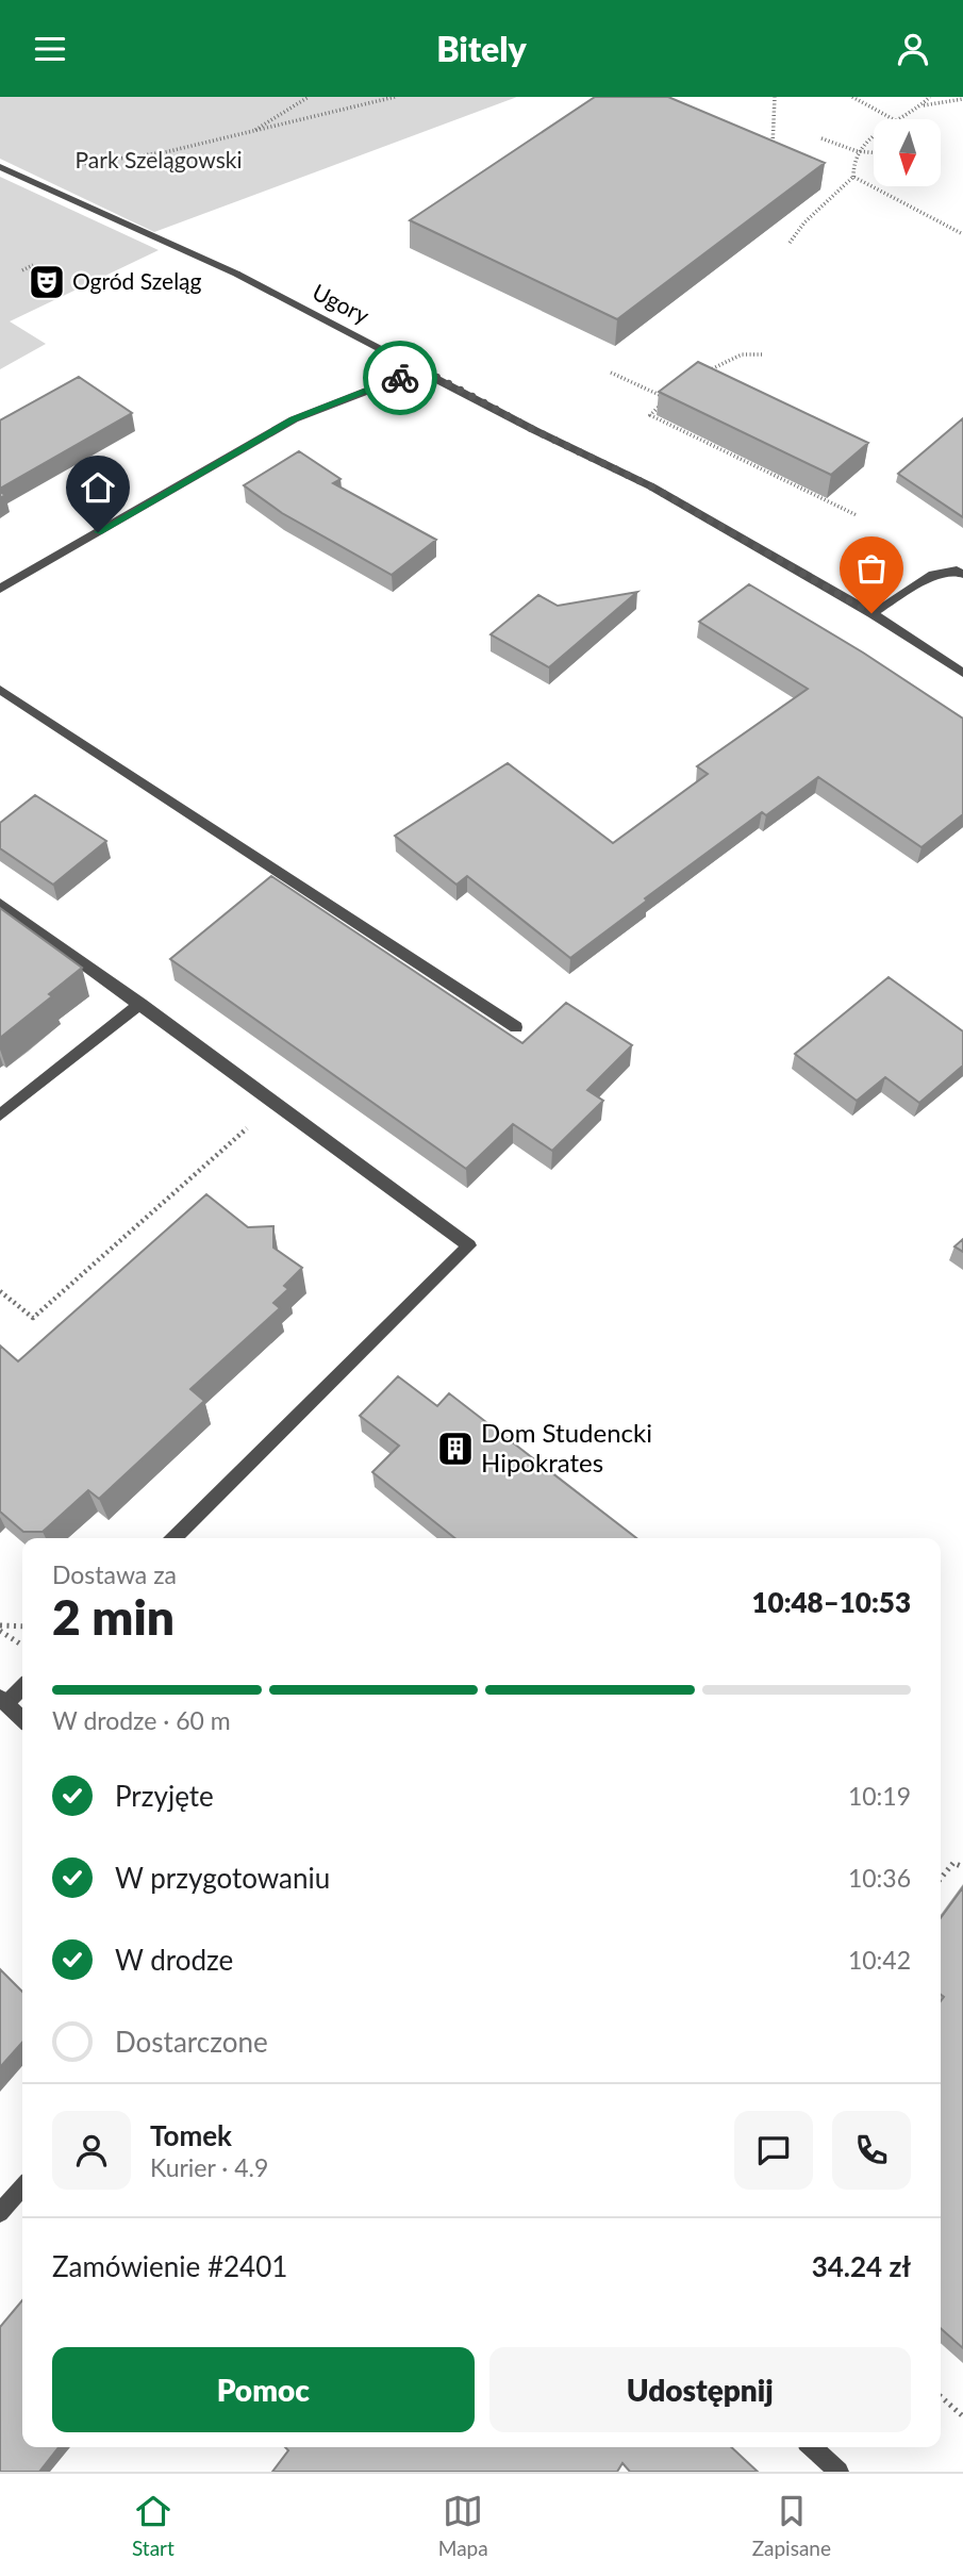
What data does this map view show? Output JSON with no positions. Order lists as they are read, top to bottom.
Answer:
{
  "streets": {
    "street": ["Ugory"]
  },
  "parks": ["Park Szelągowski"],
  "places": {
    "theatre": ["Ogród Szeląg"],
    "building": ["Dom Studencki Hipokrates"]
  },
  "north": "bottom",
  "page": {
    "header": "Bitely",
    "heading": ["2 min", "Dostawa za", "10:48–10:53"],
    "panel": [
      "Tomek",
      "Kurier · 4.9",
      "Zamówienie #2401",
      "34.24 zł"
    ],
    "bar": "W drodze · 60 m",
    "list": [
      ["Przyjęte", "10:19"],
      ["W przygotowaniu", "10:36"],
      ["W drodze", "10:42"],
      "Dostarczone"
    ],
    "buttons": ["Pomoc", "Udostępnij"],
    "tabs": ["Start", "Mapa", "Zapisane"]
  }
}
